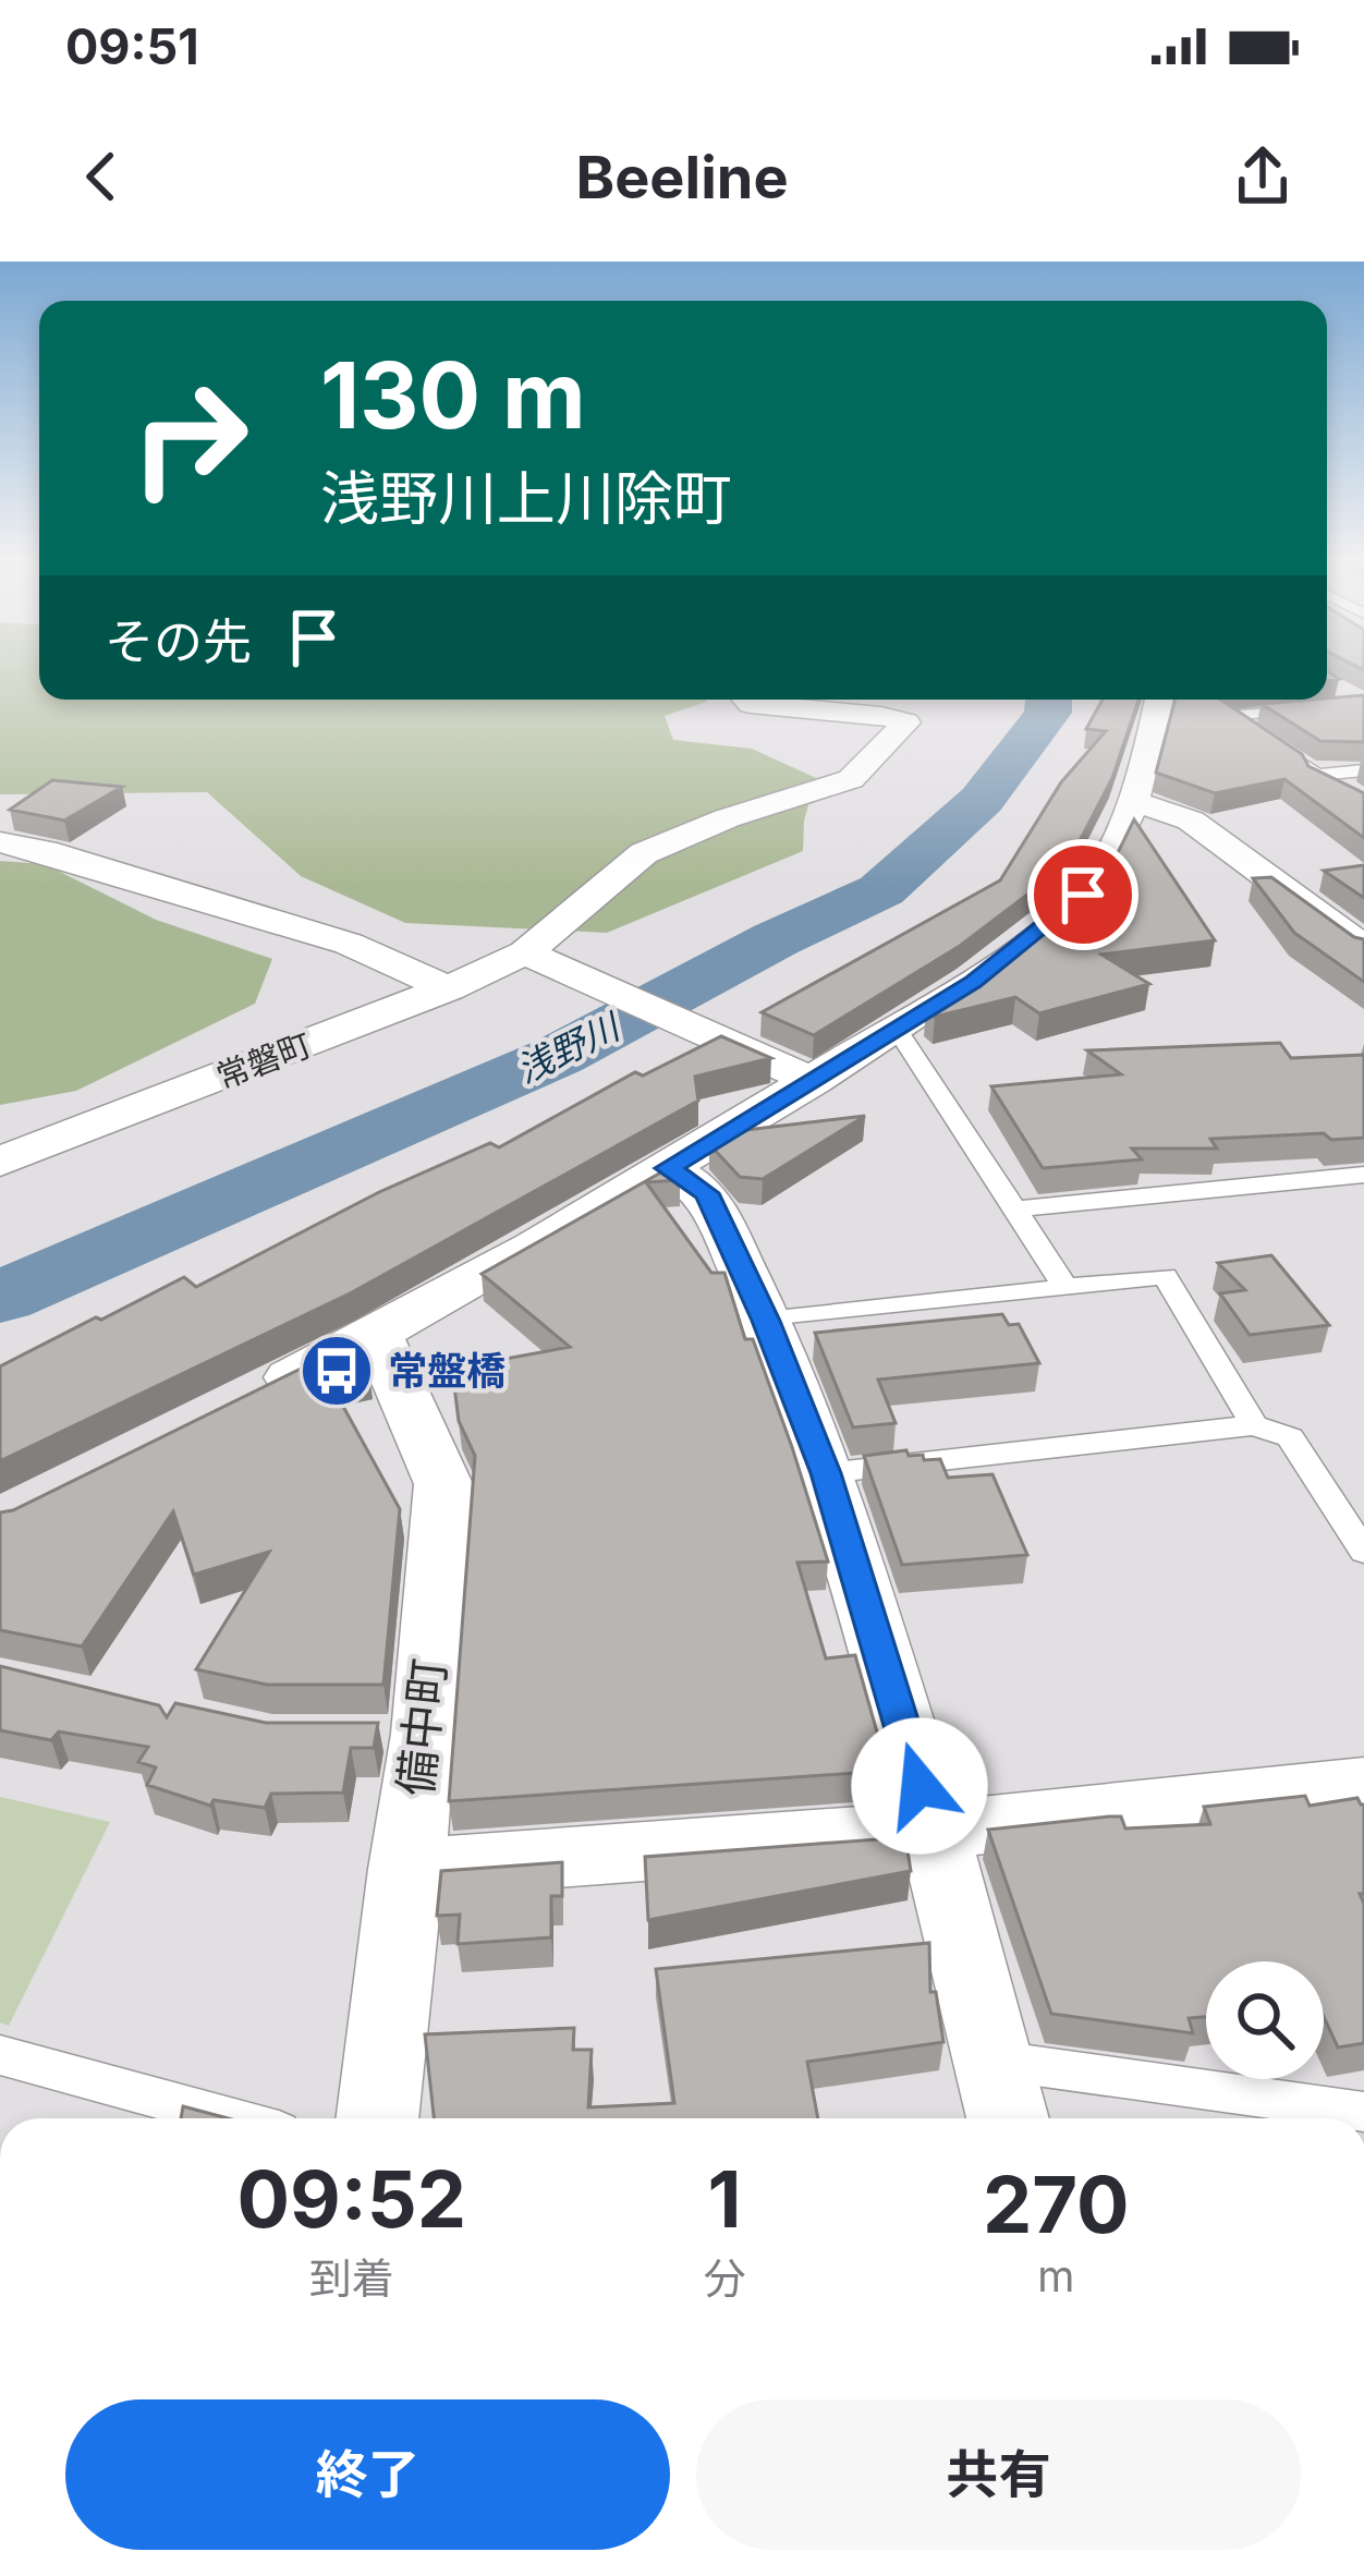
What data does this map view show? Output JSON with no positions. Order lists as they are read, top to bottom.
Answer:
{
  "streets": {
    "street": ["常磐町", "備中町"]
  },
  "water": ["浅野川"],
  "places": {
    "bus stop": ["常盤橋"]
  },
  "page": {
    "status": "09:51",
    "header": "Beeline",
    "turn": ["130 m", "浅野川上川除町"],
    "then": "その先",
    "eta": [
      "09:52",
      "到着",
      "1",
      "分",
      "270",
      "m"
    ],
    "buttons": ["終了", "共有"]
  }
}
